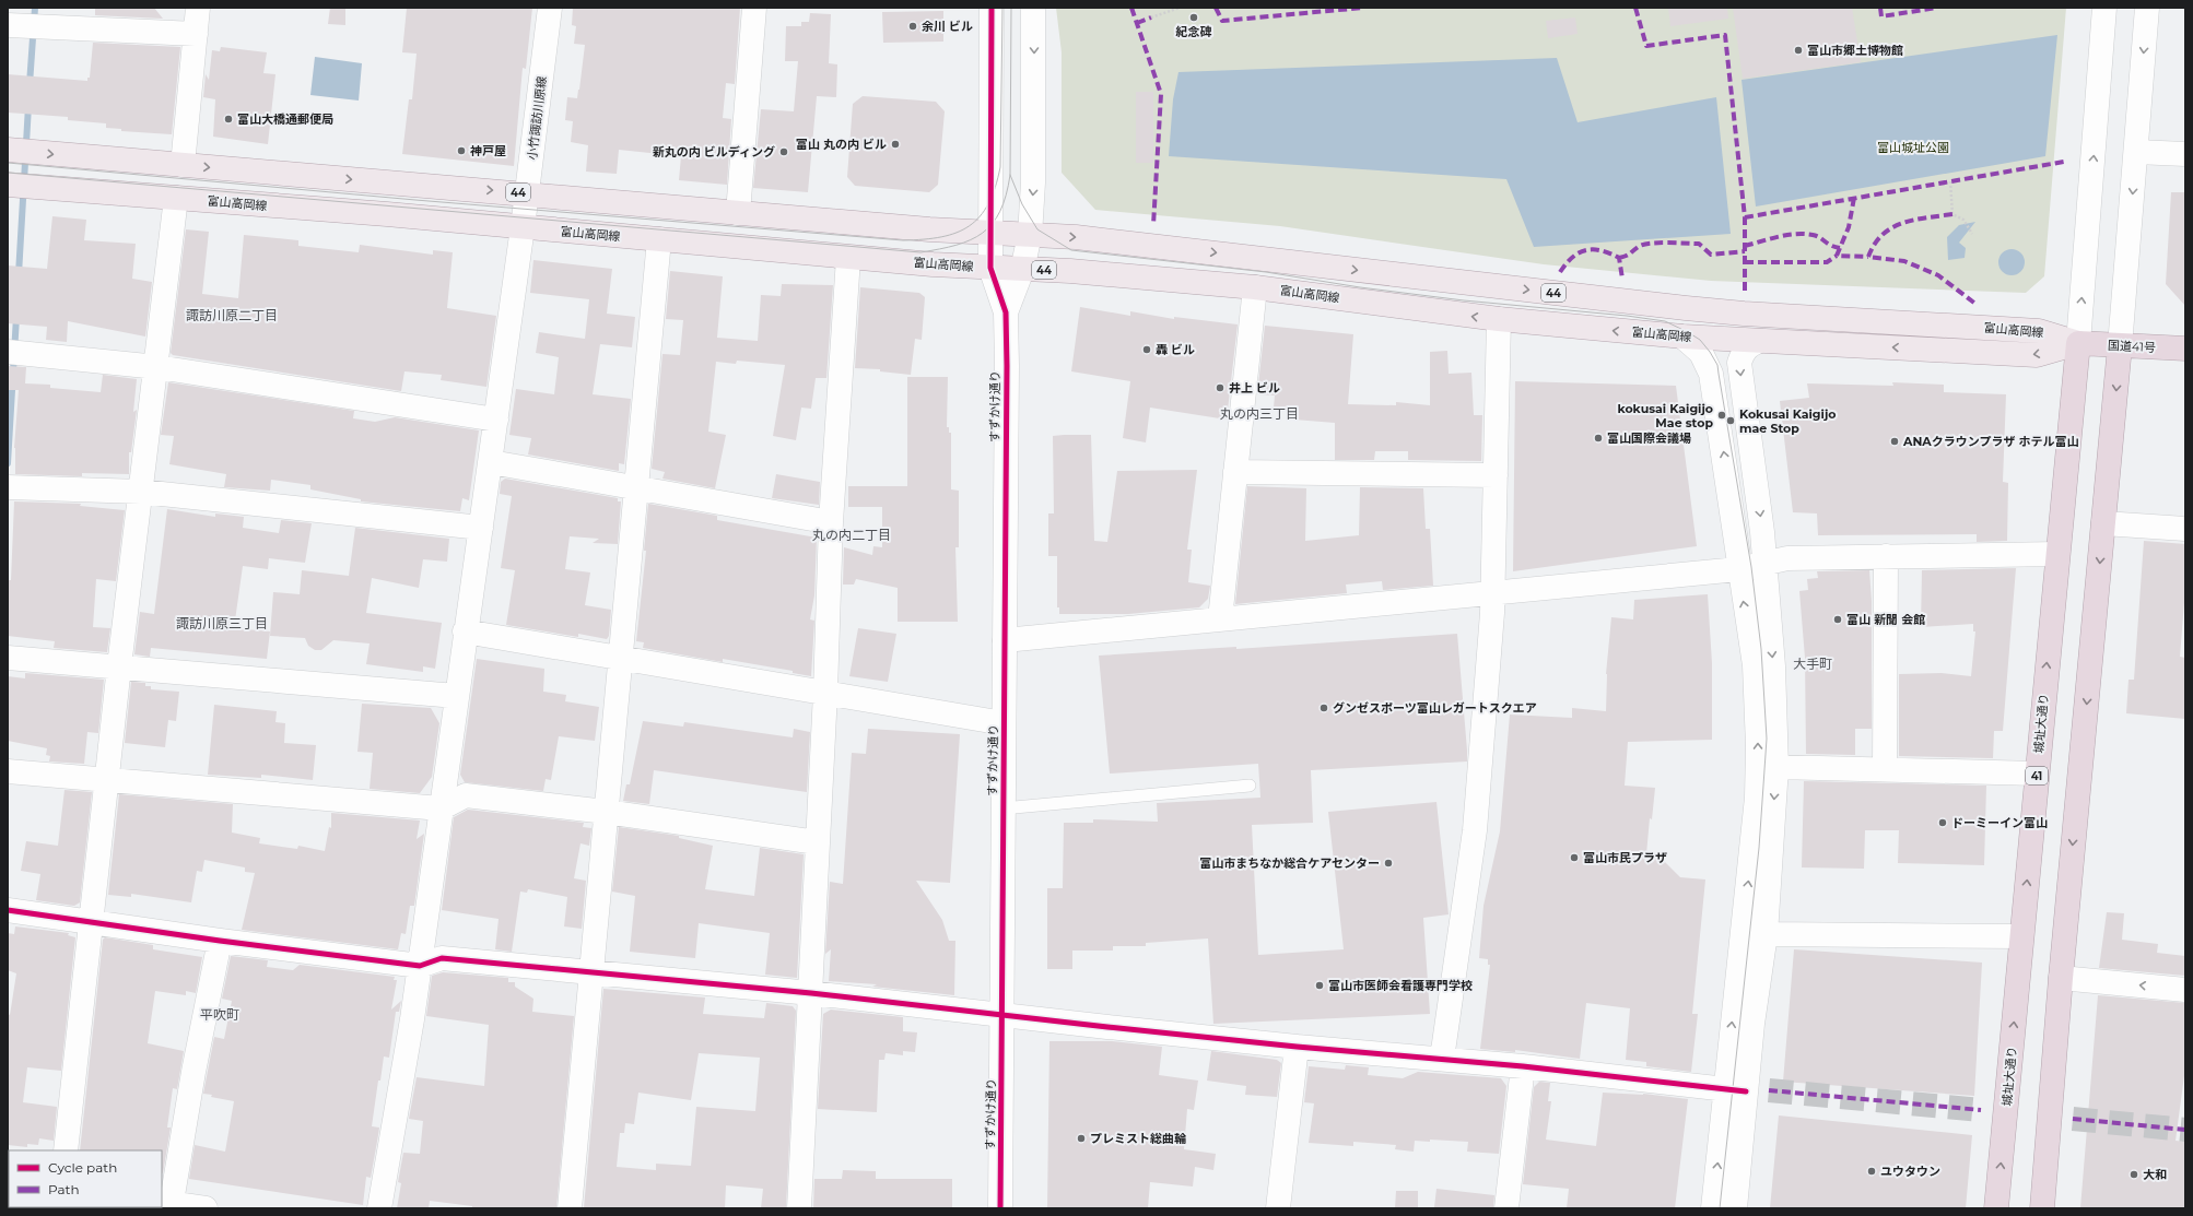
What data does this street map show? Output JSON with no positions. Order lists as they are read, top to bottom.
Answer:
{
  "streets": {
    "highway": ["国道41号", "城址大通り", "41"],
    "main road": ["44", "富山高岡線"],
    "street": ["小竹諏訪川原線", "すずかけ通り"]
  },
  "crossings": [
    ["小竹諏訪川原線", "富山高岡線"],
    ["富山高岡線", "国道41号"],
    ["富山高岡線", "城址大通り"],
    ["国道41号", "城址大通り"]
  ],
  "districts": [
    "諏訪川原二丁目",
    "丸の内三丁目",
    "丸の内二丁目",
    "諏訪川原三丁目",
    "大手町",
    "平吹町"
  ],
  "parks": ["富山城址公園"],
  "places": [
    "紀念碑",
    "余川 ビル",
    "富山市郷土博物館",
    "富山大橋通郵便局",
    "富山 丸の内 ビル",
    "神戸屋",
    "新丸の内 ビルディング",
    "轟 ビル",
    "井上 ビル",
    "kokusai Kaigijo Mae stop",
    "Kokusai Kaigijo mae Stop",
    "富山国際会議場",
    "ANAクラウンプラザ ホテル富山",
    "富山 新聞 会館",
    "グンゼスポーツ富山レガートスクエア",
    "ドーミーイン富山",
    "富山市民プラザ",
    "富山市まちなか総合ケアセンター",
    "富山市医師会看護専門学校",
    "プレミスト総曲輪",
    "ユウタウン",
    "大和"
  ],
  "legend": ["Cycle path", "Path"]
}
